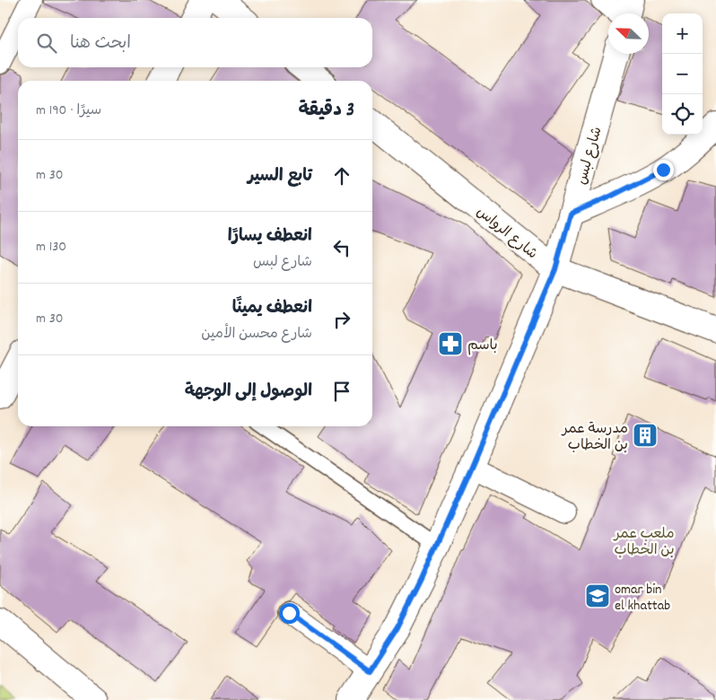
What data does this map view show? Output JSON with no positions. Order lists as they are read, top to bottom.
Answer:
{
  "streets": {
    "street": ["شارع لبس", "شارع الرواس"]
  },
  "crossings": [
    ["شارع لبس", "شارع الرواس"]
  ],
  "parks": ["ملعب عمر بن الخطاب"],
  "places": {
    "pharmacy": ["باسم"],
    "building": ["مدرسة عمر بن الخطاب"],
    "school or university": ["omar bin el khattab"]
  },
  "north": "top left",
  "page": {
    "map_buttons": ["+", "−"],
    "search": "ابحث هنا",
    "heading": ["3 دقيقة", "سيرًا · 190 m"],
    "list": [
      ["تابع السير", "30 m"],
      ["انعطف يسارًا", "شارع لبس", "130 m"],
      ["انعطف يمينًا", "شارع محسن الأمين", "30 m"],
      "الوصول إلى الوجهة"
    ]
  }
}
